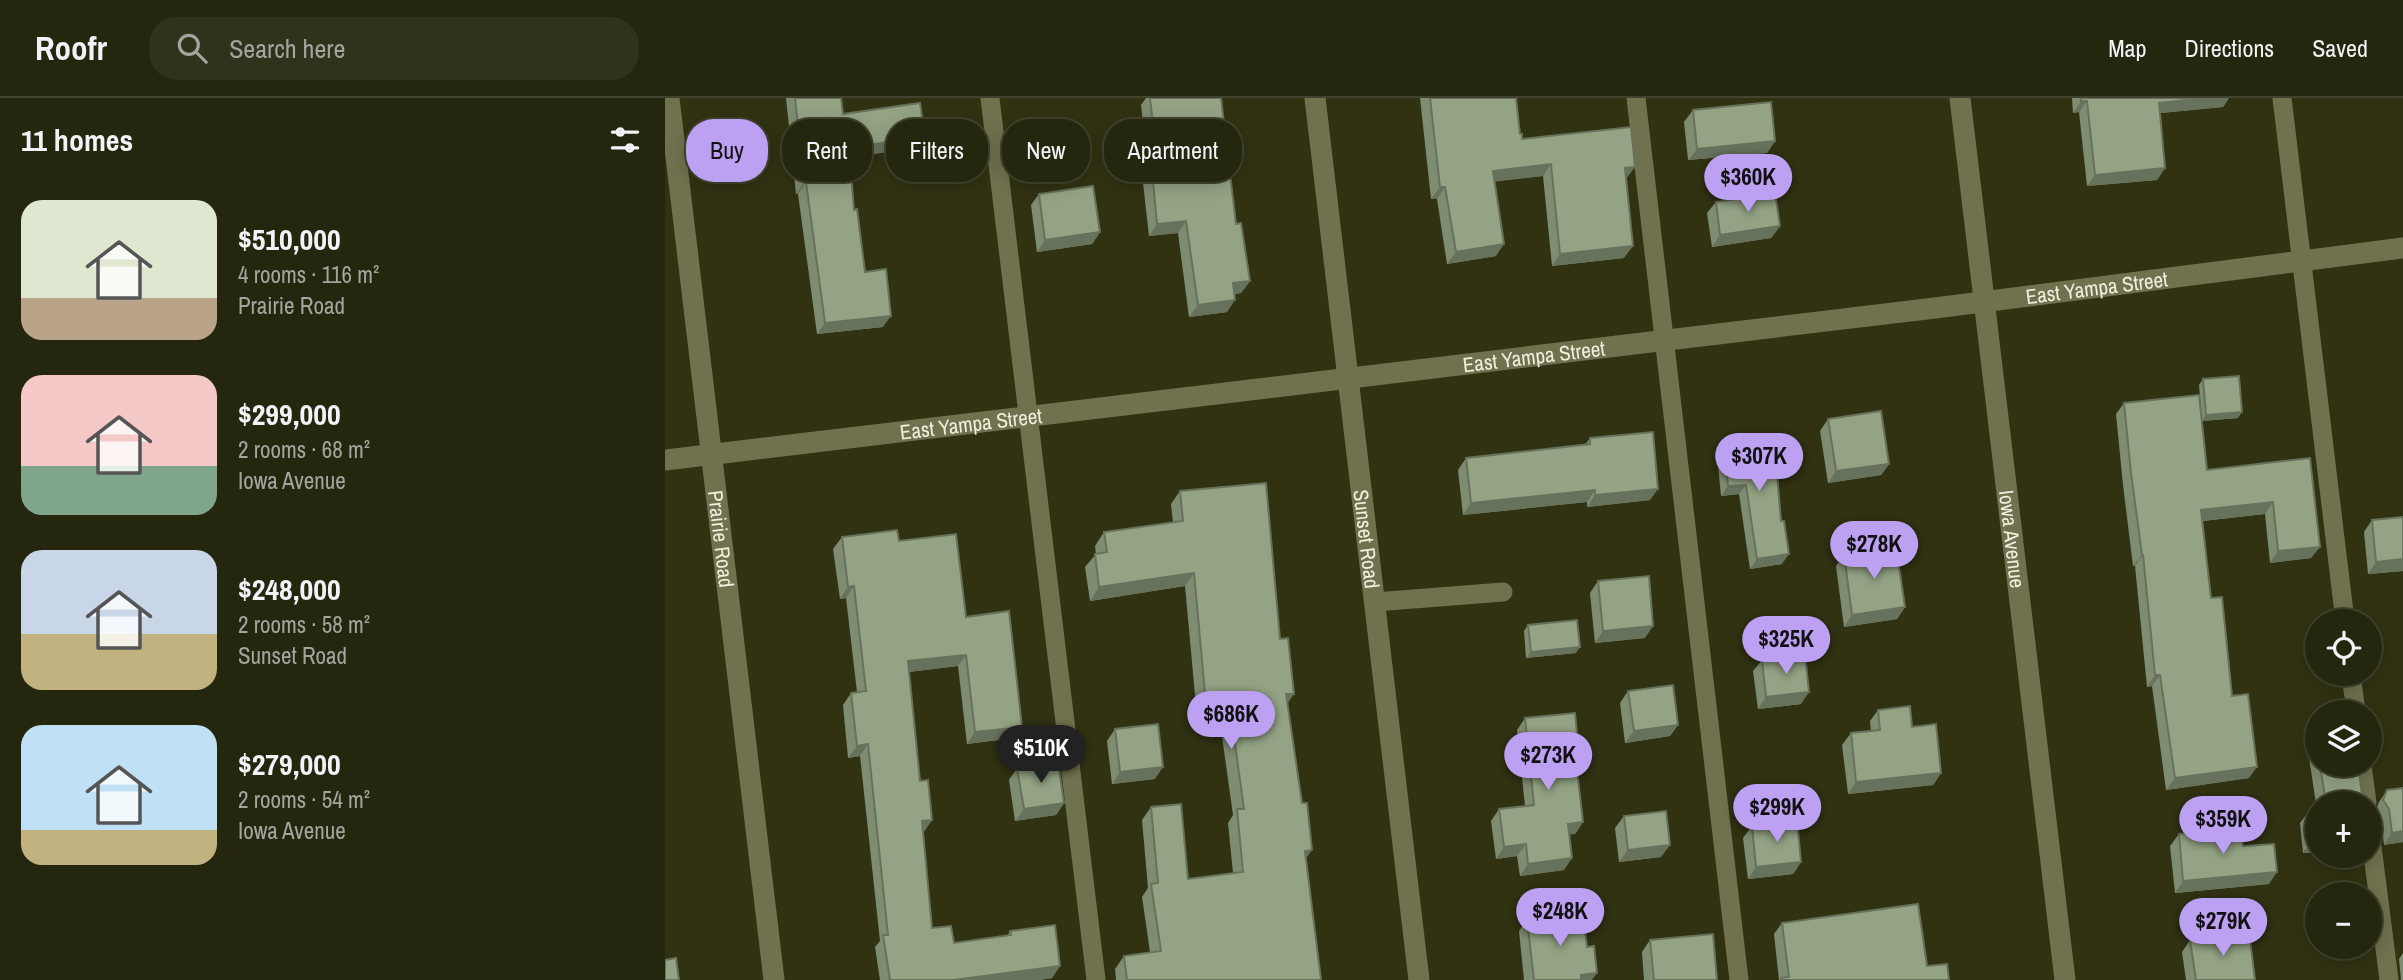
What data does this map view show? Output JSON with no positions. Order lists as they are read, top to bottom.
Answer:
{
  "streets": {
    "street": [
      "East Yampa Street",
      "Prairie Road",
      "Sunset Road",
      "Iowa Avenue"
    ]
  },
  "crossings": [
    ["East Yampa Street", "Prairie Road"],
    ["East Yampa Street", "Sunset Road"],
    ["East Yampa Street", "Iowa Avenue"]
  ],
  "page": {
    "header": "Roofr",
    "search": "Search here",
    "nav": ["Map", "Directions", "Saved"],
    "heading": "11 homes",
    "chip": [
      "Buy",
      "Rent",
      "Filters",
      "New",
      "Apartment"
    ],
    "price": [
      "$360K",
      "$307K",
      "$278K",
      "$325K",
      "$686K",
      "$510K",
      "$273K",
      "$299K",
      "$359K",
      "$248K",
      "$279K"
    ],
    "list": [
      {
        "name": "$510,000",
        "note": "4 rooms · 116 m² · Prairie Road"
      },
      {
        "name": "$299,000",
        "note": "2 rooms · 68 m² · Iowa Avenue"
      },
      {
        "name": "$248,000",
        "note": "2 rooms · 58 m² · Sunset Road"
      },
      {
        "name": "$279,000",
        "note": "2 rooms · 54 m² · Iowa Avenue"
      }
    ],
    "map_buttons": ["+", "−"]
  }
}
